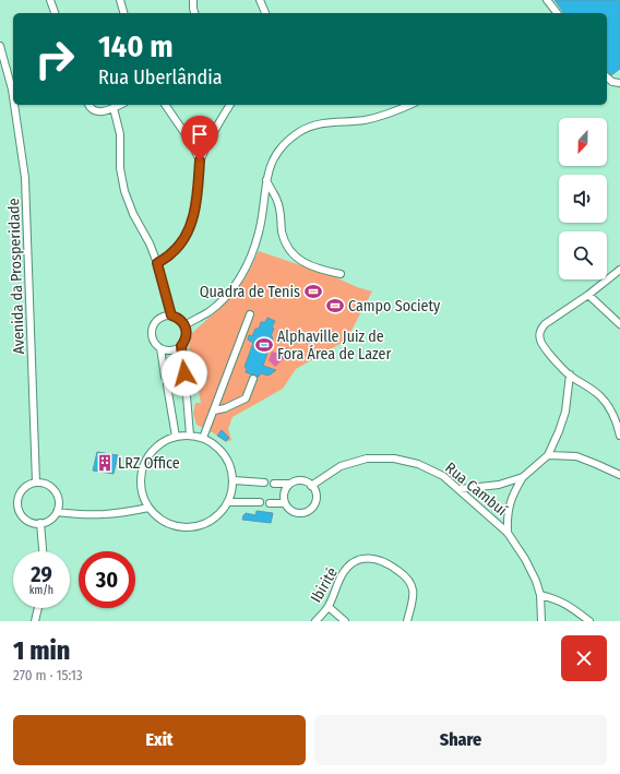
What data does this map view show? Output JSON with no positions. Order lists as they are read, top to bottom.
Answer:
{
  "streets": {
    "street": ["Avenida da Prosperidade", "Rua Cambuí", "Ibirité"]
  },
  "places": {
    "sports": ["Quadra de Tenis", "Campo Society", "Alphaville Juiz de Fora Área de Lazer"],
    "building": ["LRZ Office"]
  },
  "north": "bottom",
  "page": {
    "turn": ["140 m", "Rua Uberlândia"],
    "speed": "29 km/h",
    "limit": "30",
    "heading": ["1 min", "270 m · 15:13"],
    "buttons": ["Exit", "Share"]
  }
}
